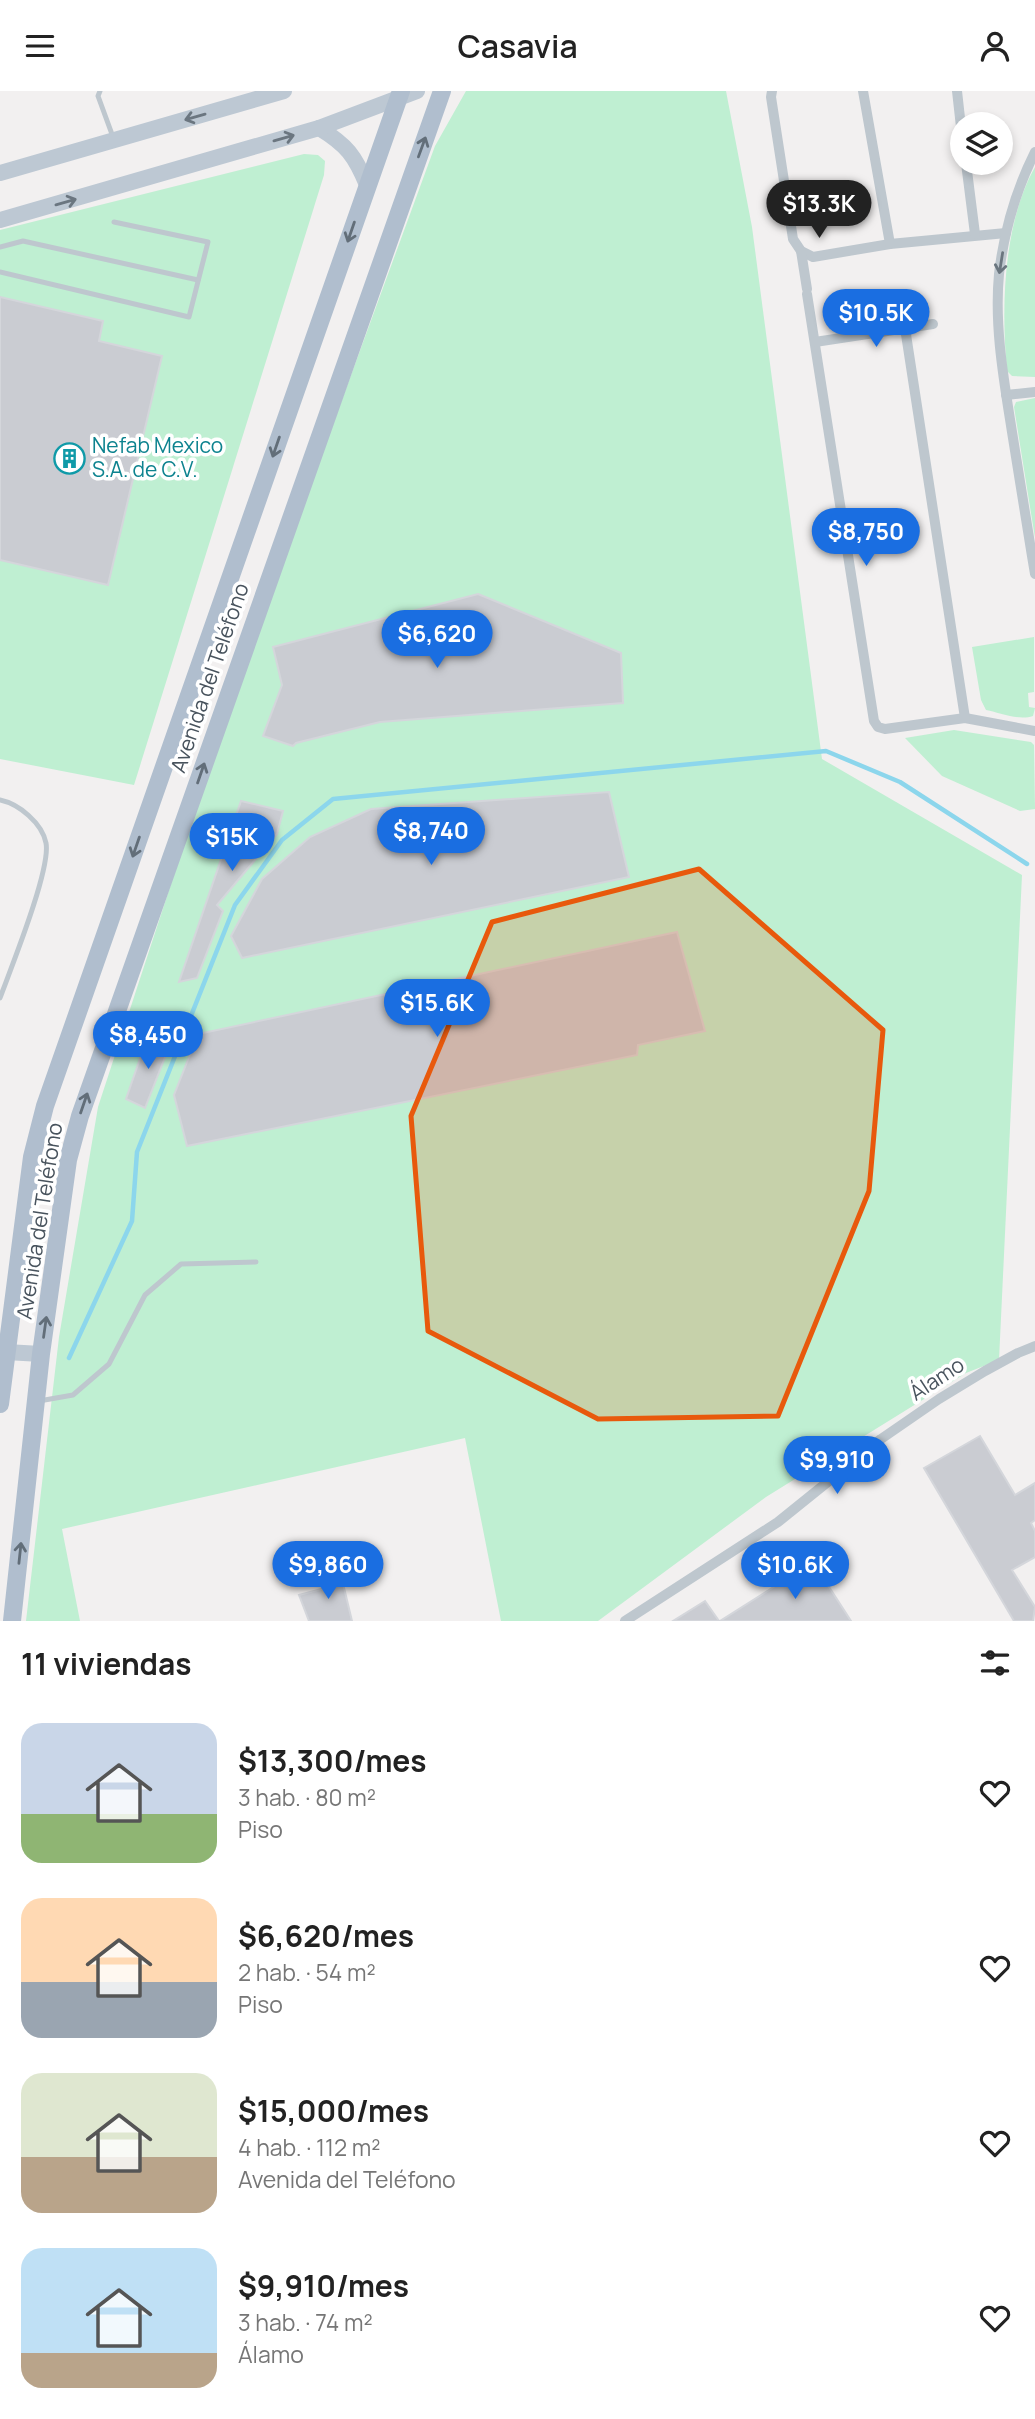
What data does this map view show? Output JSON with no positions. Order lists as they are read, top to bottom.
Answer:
{
  "streets": {
    "main road": ["Avenida del Teléfono"],
    "street": ["Álamo"]
  },
  "places": {
    "building": ["Nefab Mexico S.A. de C.V."]
  },
  "page": {
    "header": "Casavia",
    "price": [
      "$13.3K",
      "$10.5K",
      "$8,750",
      "$6,620",
      "$8,740",
      "$15K",
      "$15.6K",
      "$8,450",
      "$9,910",
      "$9,860",
      "$10.6K"
    ],
    "heading": "11 viviendas",
    "list": [
      {
        "name": "$13,300/mes",
        "note": "3 hab. · 80 m² · Piso"
      },
      {
        "name": "$6,620/mes",
        "note": "2 hab. · 54 m² · Piso"
      },
      {
        "name": "$15,000/mes",
        "note": "4 hab. · 112 m² · Avenida del Teléfono"
      },
      {
        "name": "$9,910/mes",
        "note": "3 hab. · 74 m² · Álamo"
      }
    ]
  }
}
